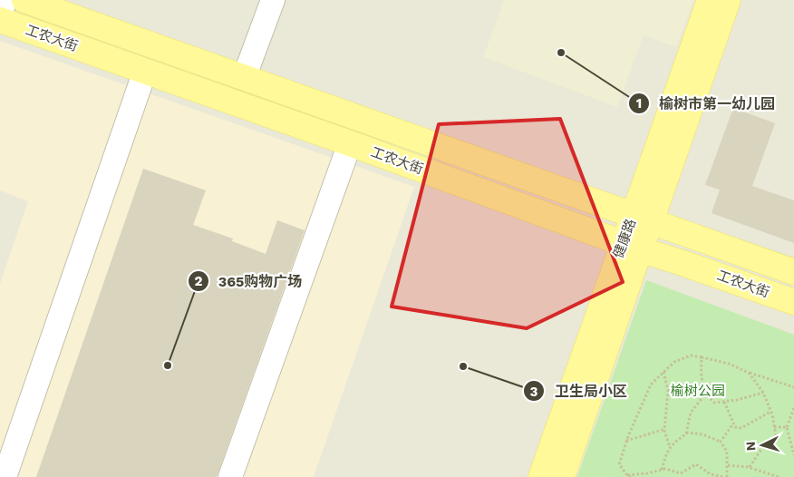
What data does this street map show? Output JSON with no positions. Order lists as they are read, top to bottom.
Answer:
{
  "streets": {
    "main road": ["工农大街", "健康路"]
  },
  "crossings": [
    ["工农大街", "健康路"]
  ],
  "parks": ["榆树公园"],
  "places": ["榆树市第一幼儿园", "365购物广场", "卫生局小区"],
  "north": "left"
}
